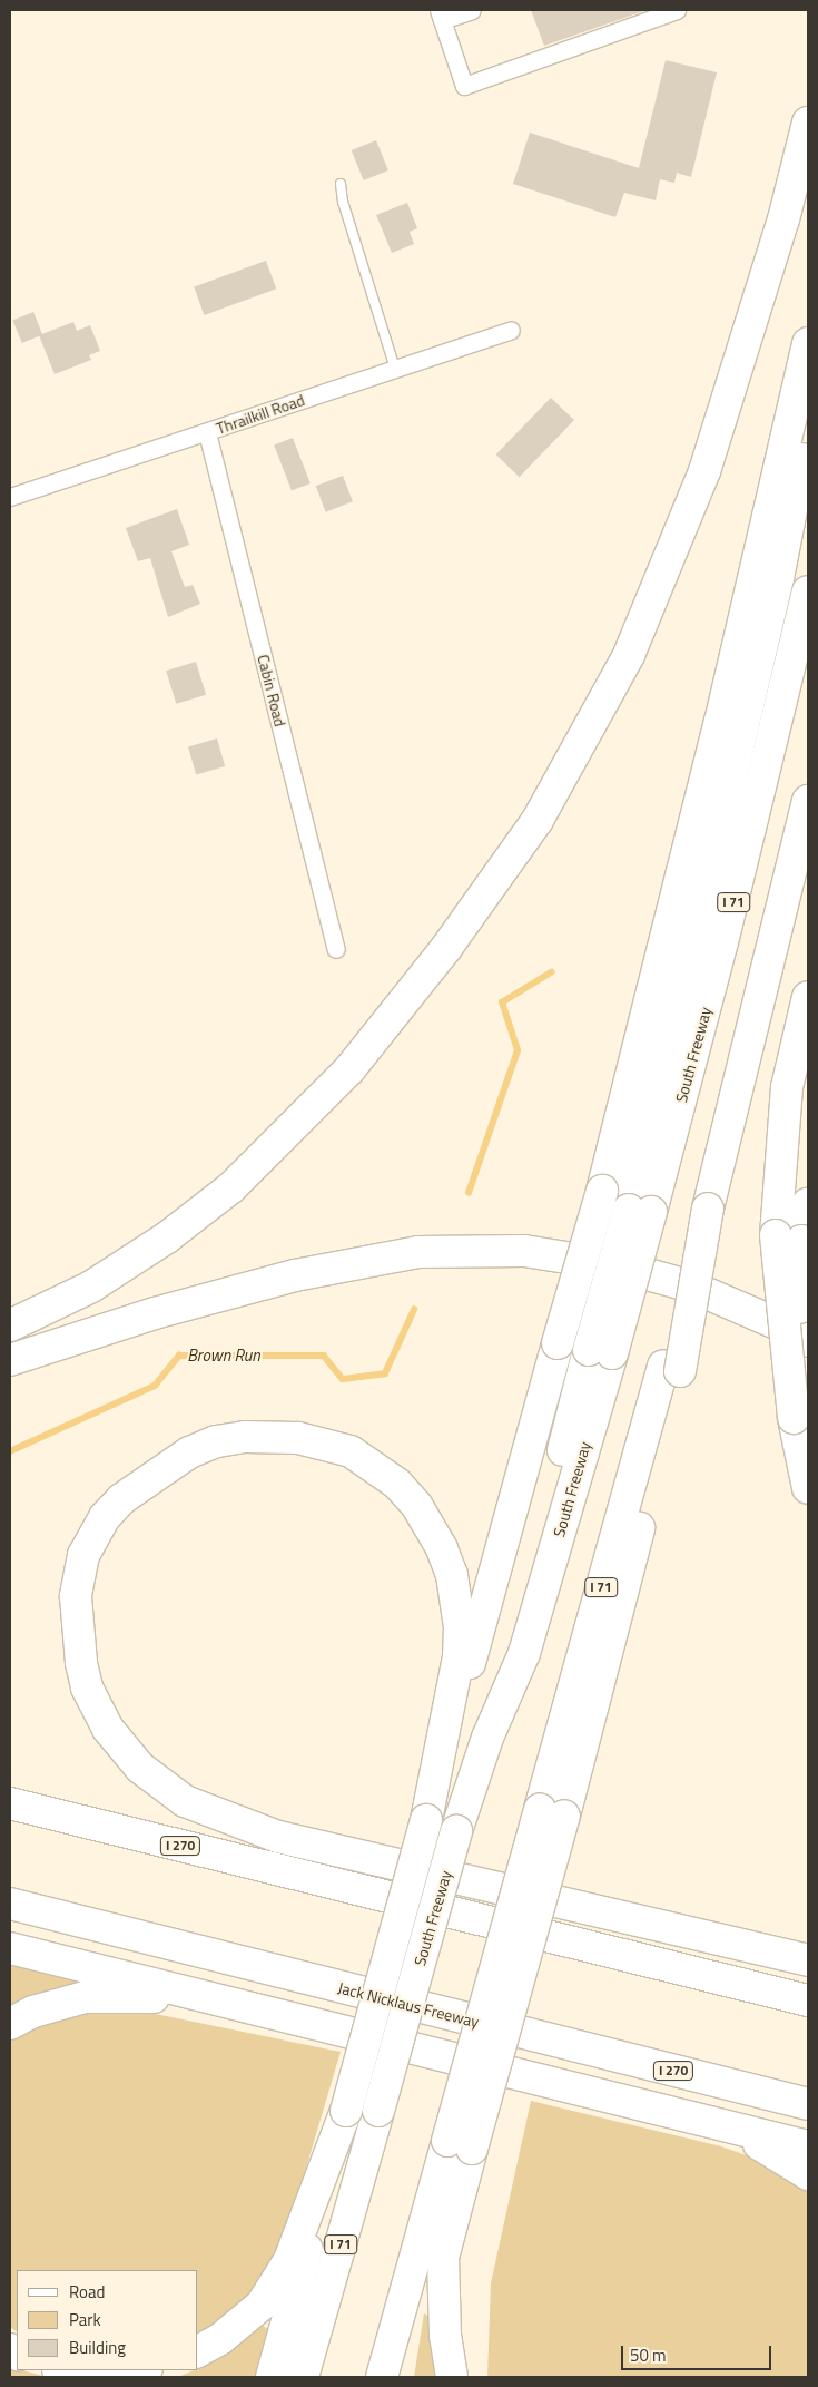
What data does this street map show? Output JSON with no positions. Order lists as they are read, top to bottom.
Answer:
{
  "streets": {
    "highway": [
      "I 71",
      "South Freeway",
      "I 270",
      "Jack Nicklaus Freeway"
    ],
    "street": ["Thrailkill Road", "Cabin Road"]
  },
  "crossings": [
    ["Thrailkill Road", "Cabin Road"]
  ],
  "water": ["Brown Run"],
  "legend": ["Road", "Park", "Building"],
  "scale_bar": "50 m"
}
